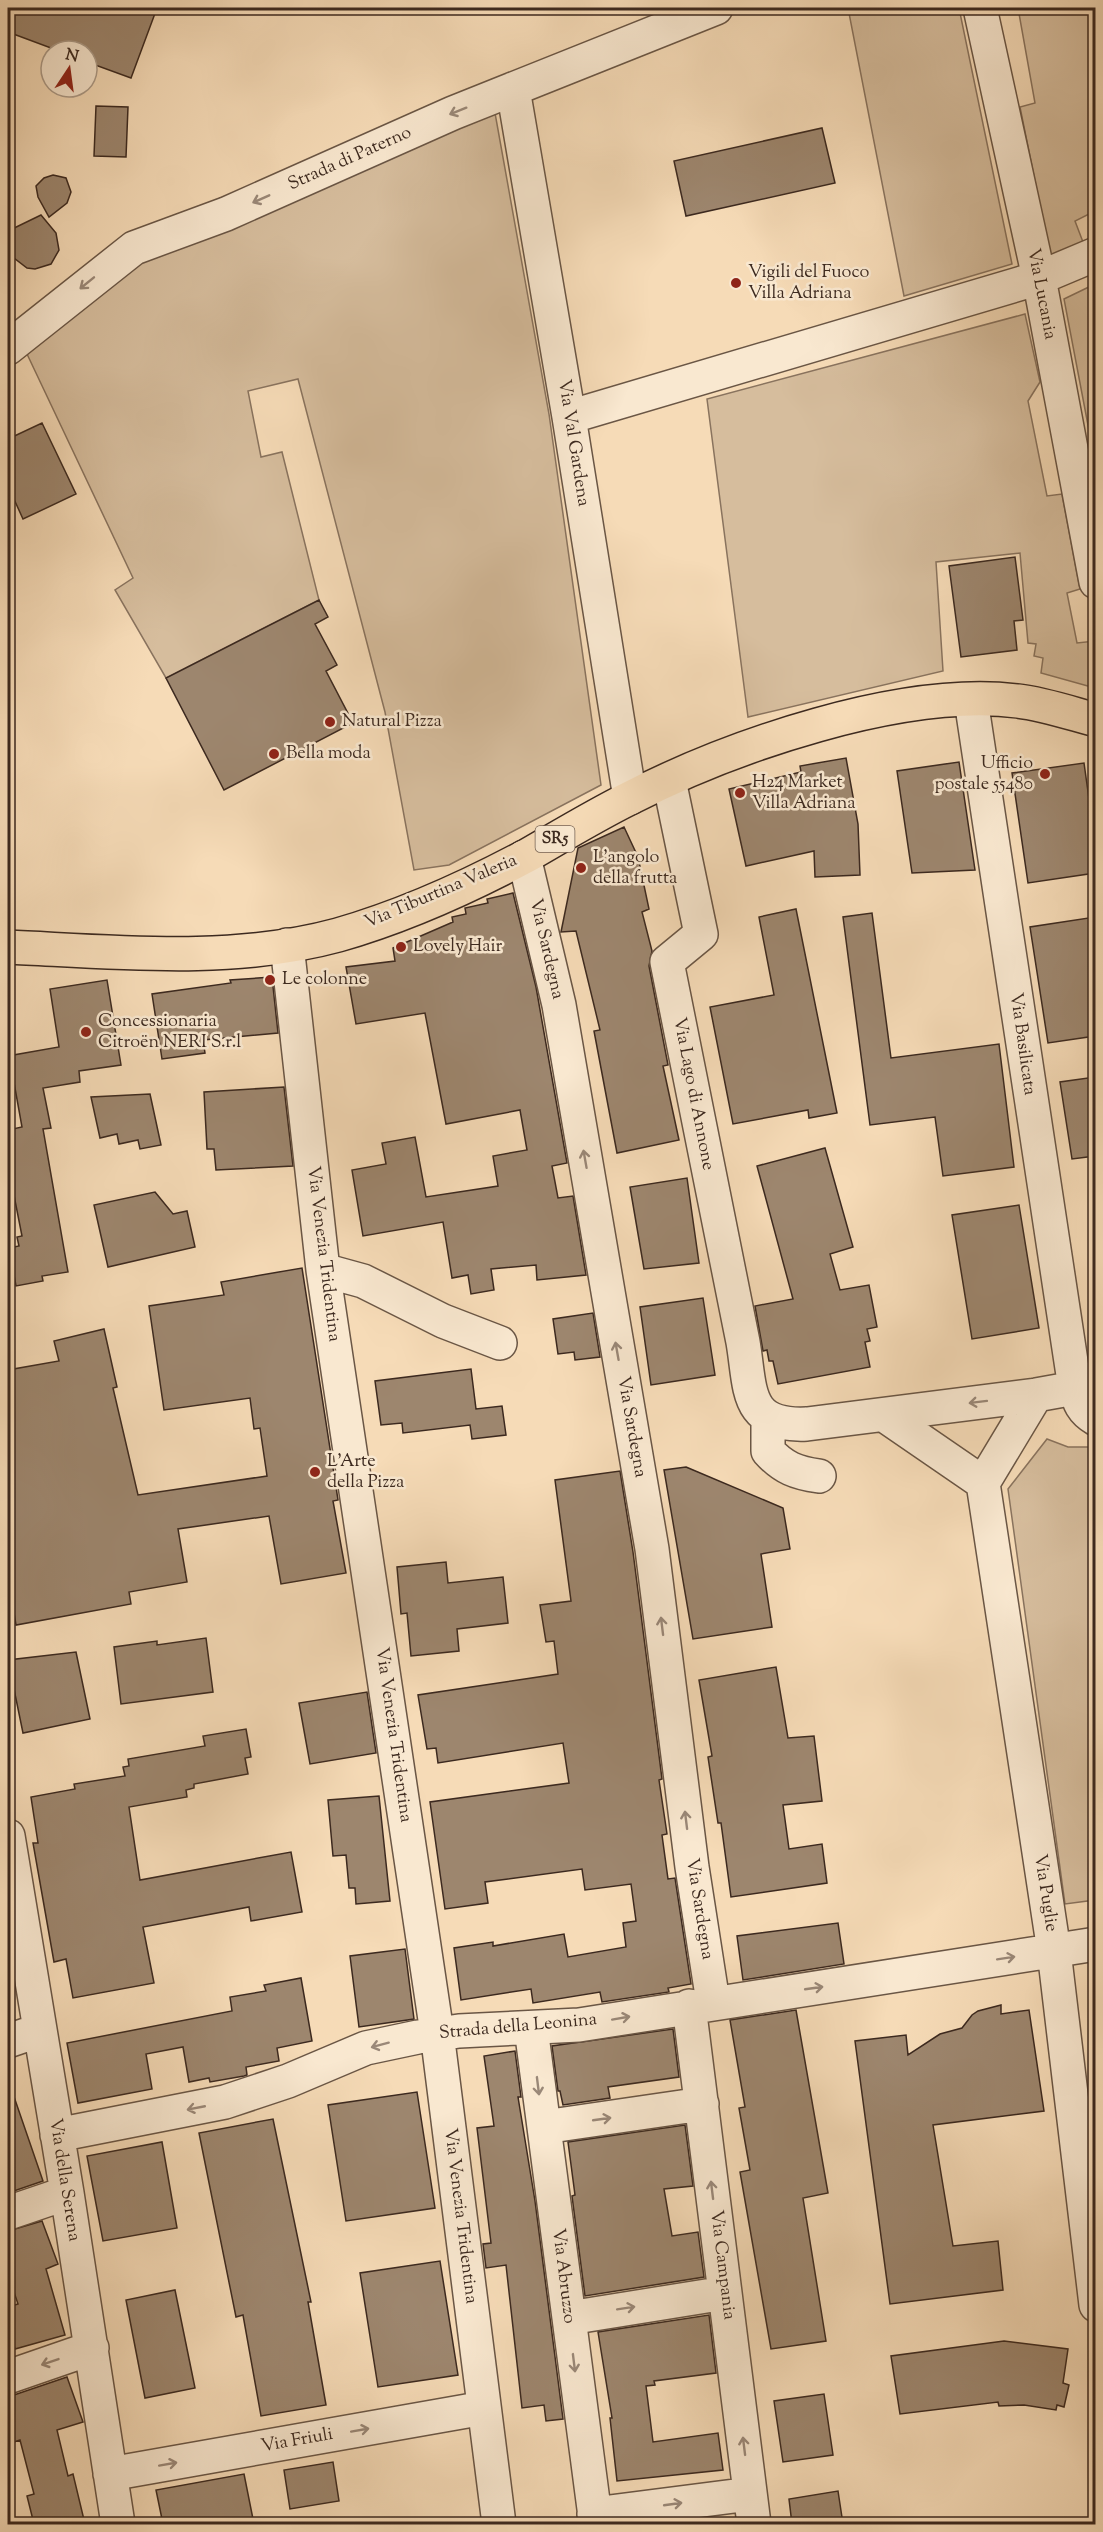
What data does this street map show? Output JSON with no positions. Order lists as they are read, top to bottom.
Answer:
{
  "streets": {
    "main road": ["SR5", "Via Tiburtina Valeria"],
    "street": [
      "Strada di Paterno",
      "Via Lucania",
      "Via Val Gardena",
      "Via Sardegna",
      "Via Basilicata",
      "Via Lago di Annone",
      "Via Venezia Tridentina",
      "Via Puglie",
      "Strada della Leonina",
      "Via della Serena",
      "Via Campania",
      "Via Abruzzo",
      "Via Friuli"
    ]
  },
  "crossings": [
    ["Strada di Paterno", "Via Val Gardena"],
    ["Via Val Gardena", "Via Tiburtina Valeria"],
    ["Via Tiburtina Valeria", "Via Sardegna"],
    ["Via Tiburtina Valeria", "Via Basilicata"],
    ["Via Tiburtina Valeria", "Via Lago di Annone"],
    ["Via Tiburtina Valeria", "Via Venezia Tridentina"],
    ["Via Sardegna", "Strada della Leonina"],
    ["Via Sardegna", "Via Campania"],
    ["Via Venezia Tridentina", "Strada della Leonina"],
    ["Via Venezia Tridentina", "Via Friuli"],
    ["Via Puglie", "Strada della Leonina"],
    ["Strada della Leonina", "Via della Serena"],
    ["Strada della Leonina", "Via Campania"],
    ["Strada della Leonina", "Via Abruzzo"],
    ["Via della Serena", "Via Friuli"]
  ],
  "one_way": [
    "Strada di Paterno",
    "Via Sardegna",
    "Via Campania",
    "Via Abruzzo",
    "Via Friuli"
  ],
  "places": [
    "Vigili del Fuoco Villa Adriana",
    "Natural Pizza",
    "Bella moda",
    "Ufficio postale 55480",
    "H24 Market Villa Adriana",
    "L'angolo della frutta",
    "Lovely Hair",
    "Le colonne",
    "Concessionaria Citroën NERI S.r.l",
    "L'Arte della Pizza"
  ],
  "north": "top"
}
